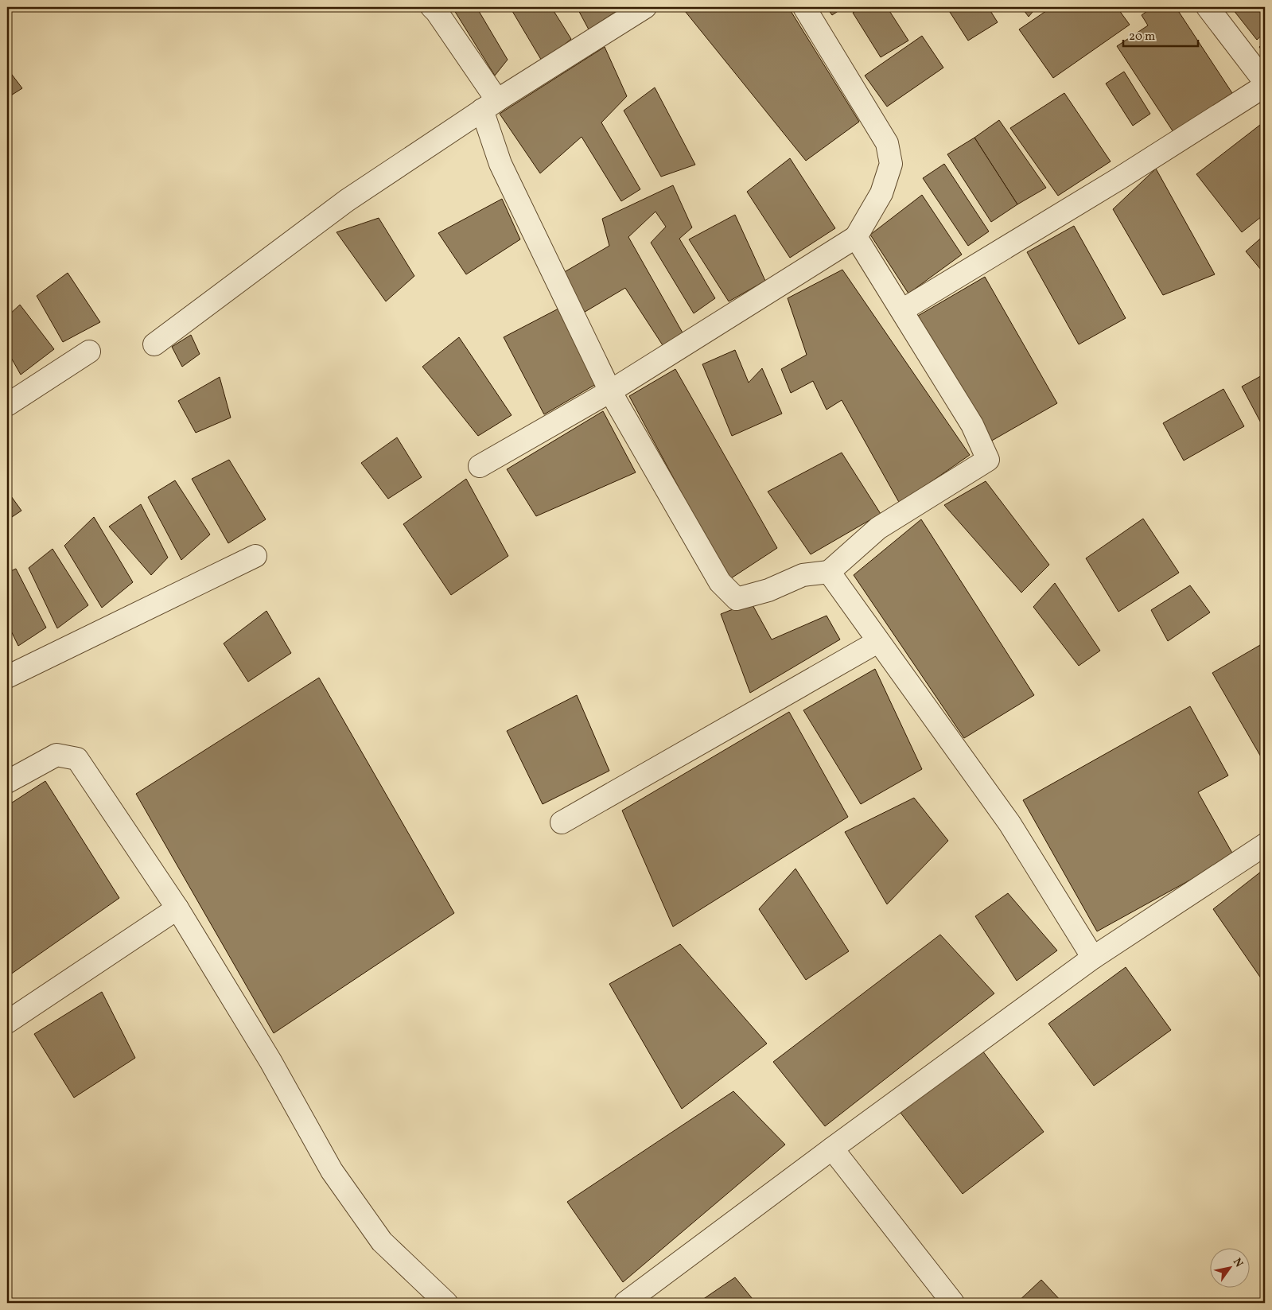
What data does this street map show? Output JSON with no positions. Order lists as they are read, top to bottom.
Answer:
{
  "scale_bar": "20 m",
  "north": "top right"
}
